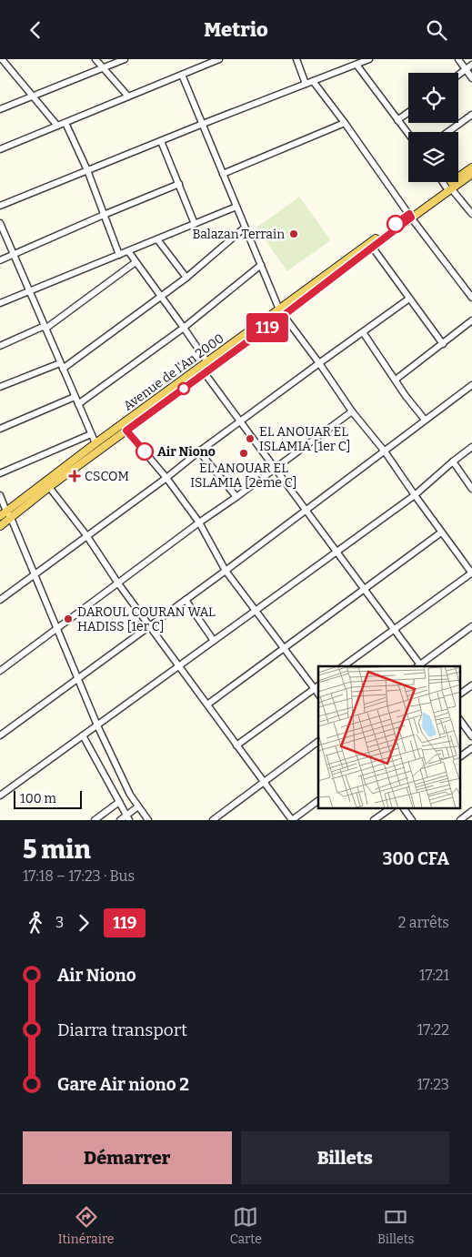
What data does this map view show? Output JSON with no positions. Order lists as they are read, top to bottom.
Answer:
{
  "streets": {
    "main road": ["Avenue de l'An 2000"]
  },
  "places": {
    "other": [
      "Balazan Terrain",
      "EL ANOUAR EL ISLAMIA [1er C]",
      "Air Niono",
      "EL ANOUAR EL ISLAMIA [2ème C]",
      "DAROUL COURAN WAL HADISS [1er C]"
    ],
    "health": ["CSCOM"]
  },
  "lines": ["bus line 119"],
  "scale_bar": "100 m",
  "page": {
    "header": "Metrio",
    "on_map": "119",
    "scale": "100 m",
    "heading": ["5 min", "17:18 – 17:23 · Bus", "300 CFA"],
    "legs": ["3", "119", "2 arrêts"],
    "list": [
      {
        "name": "Air Niono",
        "value": "17:21"
      },
      {
        "name": "Diarra transport",
        "value": "17:22"
      },
      {
        "name": "Gare Air niono 2",
        "value": "17:23"
      }
    ],
    "buttons": ["Démarrer", "Billets"],
    "tabs": ["Itinéraire", "Carte", "Billets"]
  }
}
